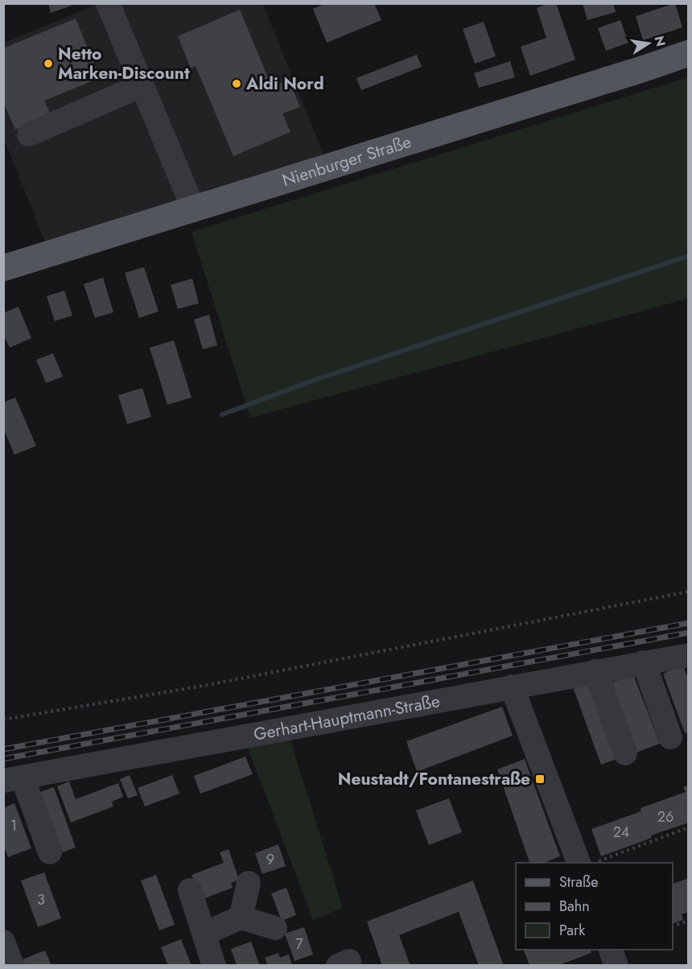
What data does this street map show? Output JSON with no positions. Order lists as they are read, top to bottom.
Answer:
{
  "streets": {
    "main road": ["Nienburger Straße"],
    "street": ["Gerhart-Hauptmann-Straße"]
  },
  "places": {
    "other": ["Netto Marken-Discount", "Aldi Nord"],
    "transit": ["Neustadt/Fontanestraße"]
  },
  "house_numbers": [
    "26",
    "1",
    "24",
    "9",
    "3",
    "7"
  ],
  "legend": ["Straße", "Bahn", "Park"],
  "north": "right"
}
